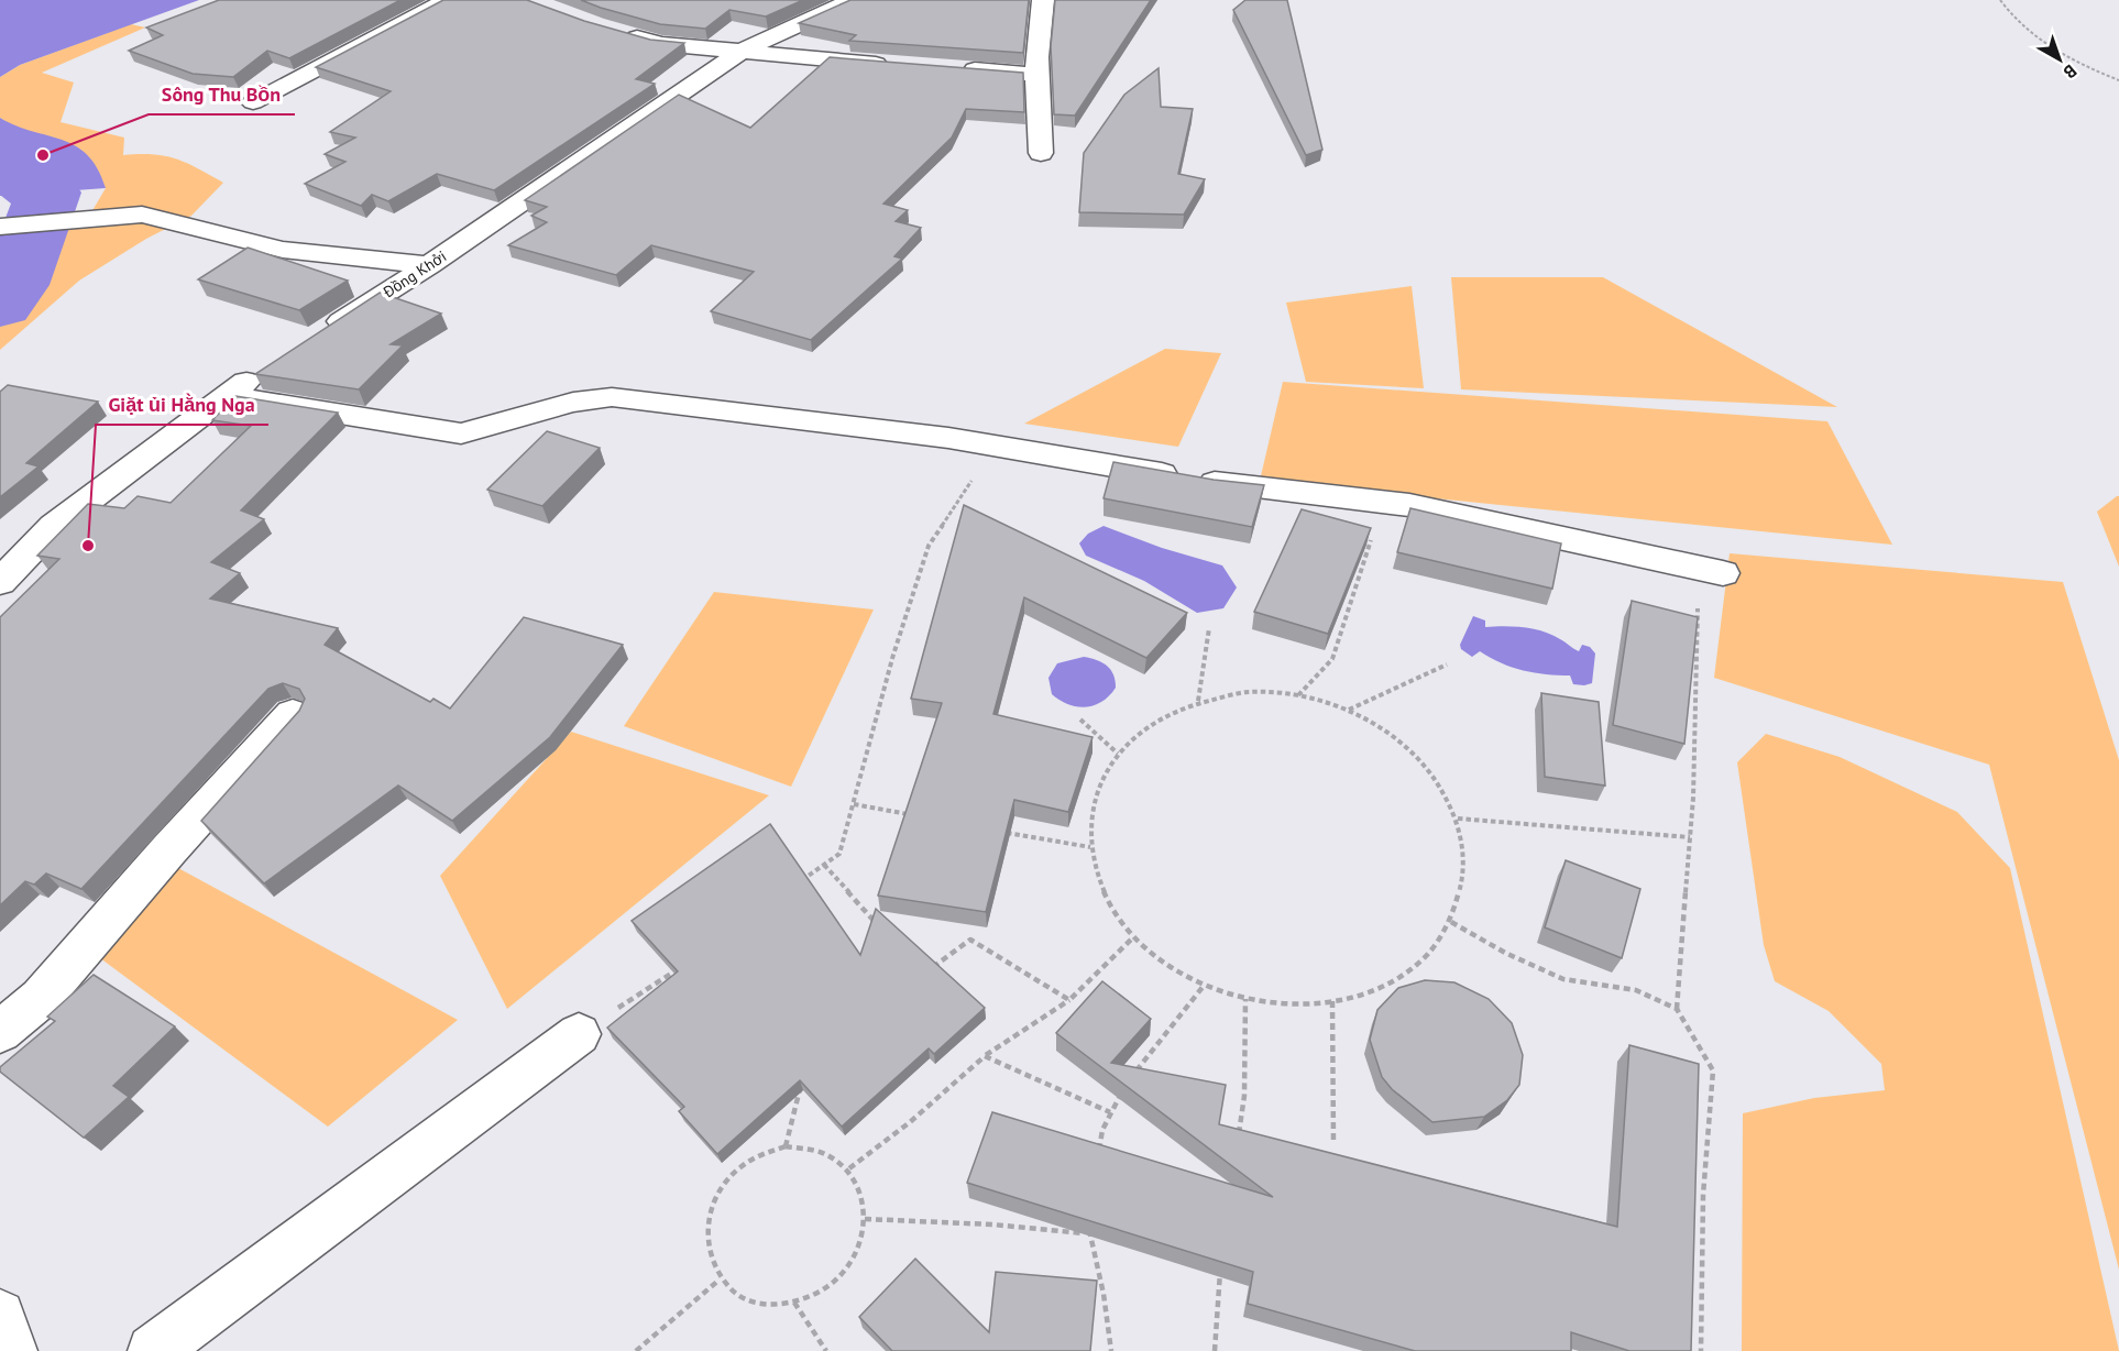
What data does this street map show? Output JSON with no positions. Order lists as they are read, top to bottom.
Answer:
{
  "streets": {
    "street": ["Đồng Khởi"]
  },
  "places": ["Sông Thu Bồn", "Giặt ủi Hằng Nga"],
  "north": "bottom right"
}
